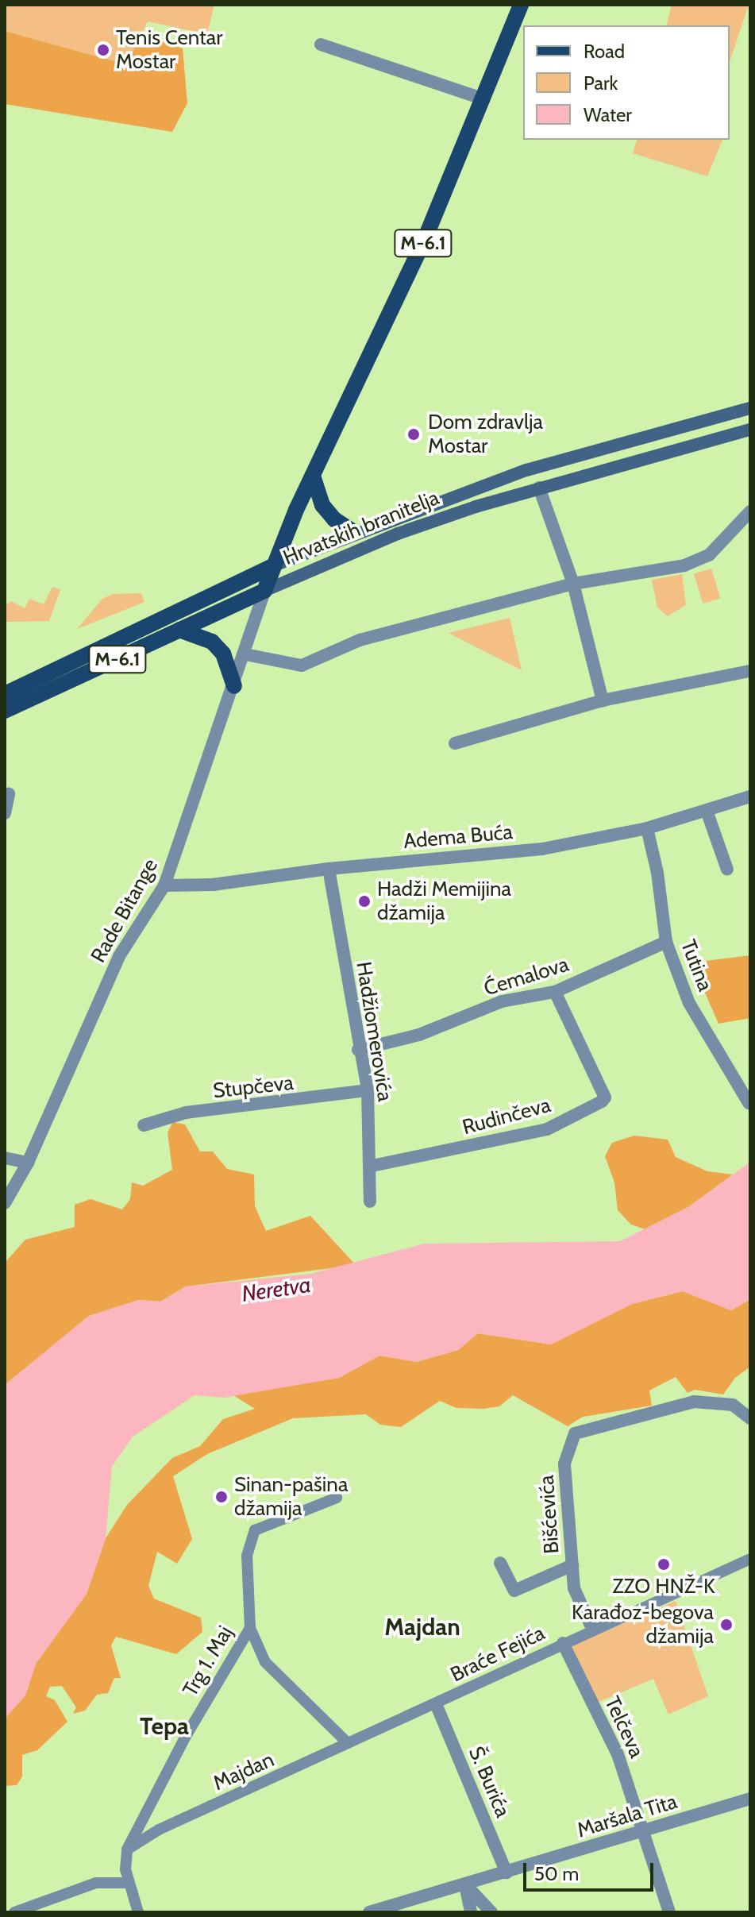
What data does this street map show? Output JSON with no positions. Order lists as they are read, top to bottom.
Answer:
{
  "streets": {
    "main road": ["M-6.1", "Hrvatskih branitelja"],
    "street": [
      "Adema Buća",
      "Rade Bitange",
      "Tutina",
      "Ćemalova",
      "Hadžiomerovića",
      "Stupčeva",
      "Rudinčeva",
      "Bišćevića",
      "Braće Fejića",
      "Trg 1. Maj",
      "Telčeva",
      "Majdan",
      "Š. Burića",
      "Maršala Tita"
    ]
  },
  "crossings": [
    ["M-6.1", "Hrvatskih branitelja"],
    ["M-6.1", "Rade Bitange"],
    ["Hrvatskih branitelja", "Rade Bitange"],
    ["Adema Buća", "Rade Bitange"],
    ["Adema Buća", "Tutina"],
    ["Adema Buća", "Hadžiomerovića"],
    ["Tutina", "Ćemalova"],
    ["Ćemalova", "Hadžiomerovića"],
    ["Ćemalova", "Rudinčeva"],
    ["Hadžiomerovića", "Stupčeva"],
    ["Hadžiomerovića", "Rudinčeva"],
    ["Bišćevića", "Braće Fejića"],
    ["Braće Fejića", "Telčeva"],
    ["Braće Fejića", "Majdan"],
    ["Braće Fejića", "Š. Burića"],
    ["Trg 1. Maj", "Majdan"],
    ["Telčeva", "Maršala Tita"],
    ["Majdan", "Š. Burića"],
    ["Š. Burića", "Maršala Tita"]
  ],
  "districts": ["Majdan", "Tepa"],
  "water": ["Neretva"],
  "places": [
    "Tenis Centar Mostar",
    "Dom zdravlja Mostar",
    "Hadži Memijina džamija",
    "Sinan-pašina džamija",
    "ZZO HNŽ-K",
    "Karađoz-begova džamija"
  ],
  "legend": ["Road", "Park", "Water"],
  "scale_bar": "50 m"
}
